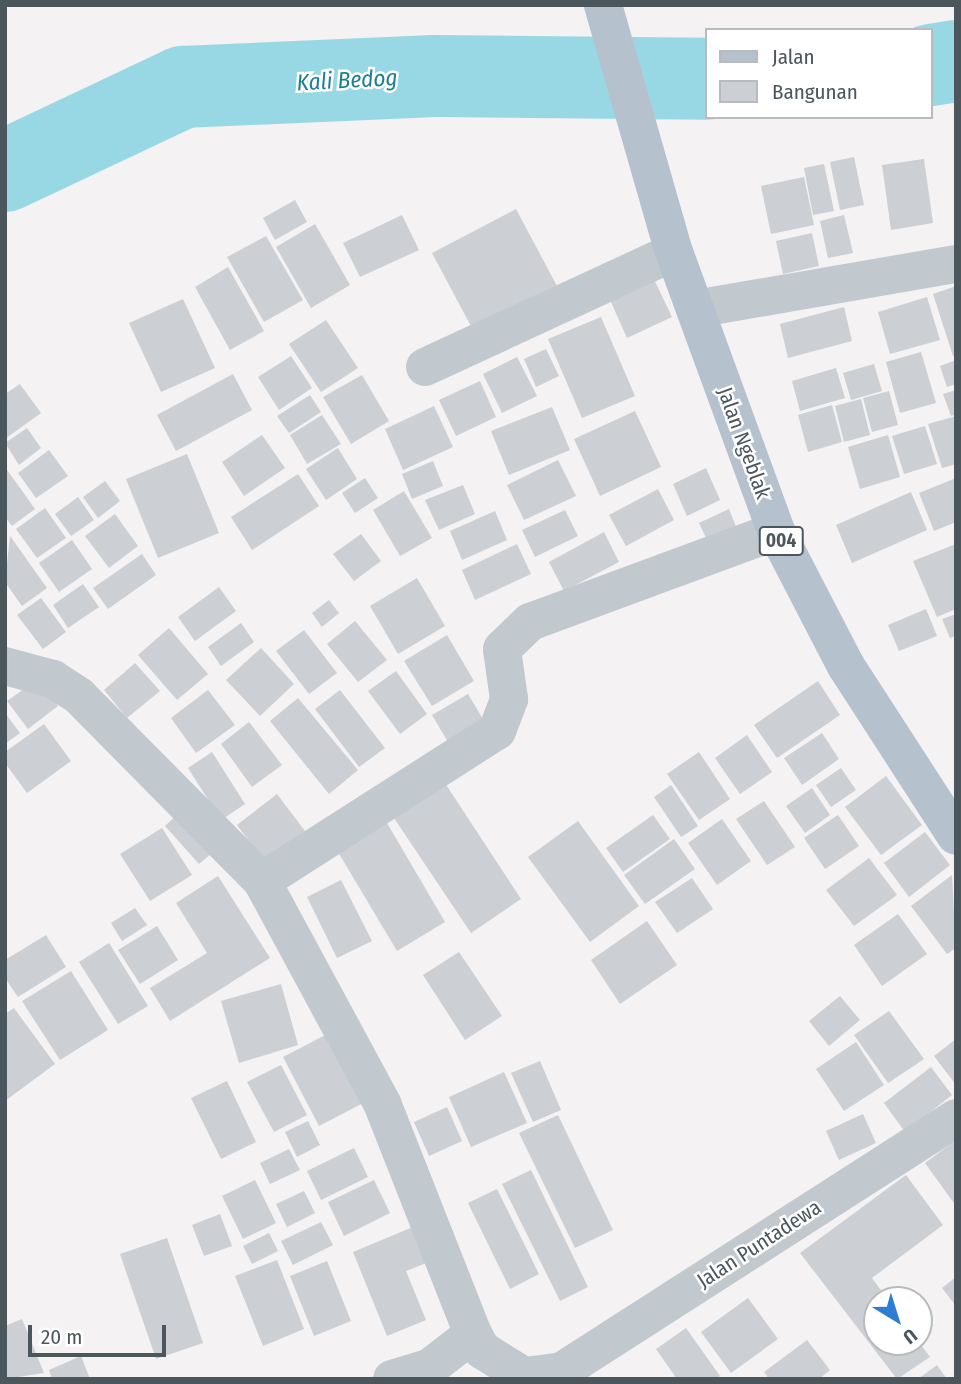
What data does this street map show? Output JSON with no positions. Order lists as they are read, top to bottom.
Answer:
{
  "streets": {
    "main road": ["Jalan Ngeblak", "004"],
    "street": ["Jalan Puntadewa"]
  },
  "crossings": [
    ["Jalan Ngeblak", "004"]
  ],
  "water": ["Kali Bedog"],
  "legend": ["Jalan", "Bangunan"],
  "scale_bar": "20 m",
  "north": "bottom right"
}
